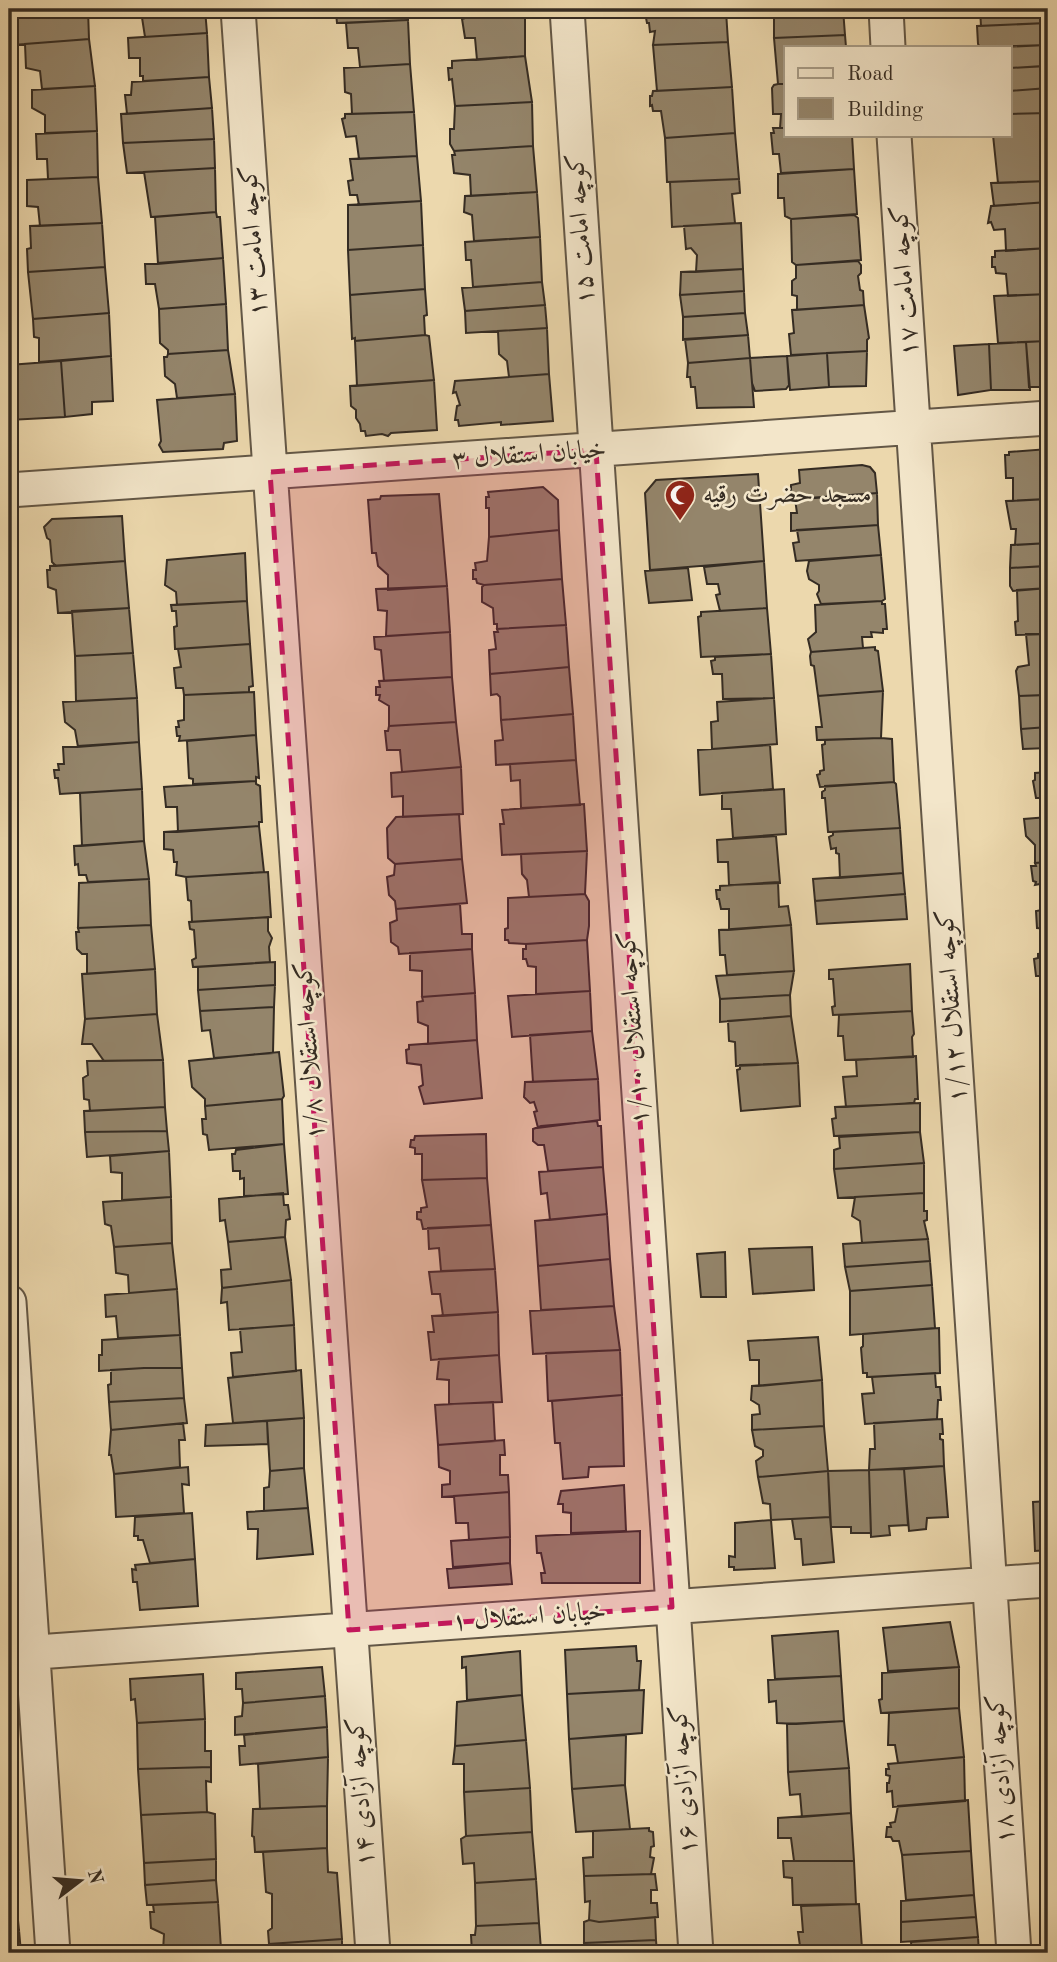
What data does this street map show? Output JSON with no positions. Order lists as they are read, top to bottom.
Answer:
{
  "streets": {
    "street": [
      "کوچه امامت ۱۵",
      "کوچه امامت ۱۳",
      "کوچه امامت ۱۷",
      "خیابان استقلال ۳",
      "کوچه استقلال ۱/۱۲",
      "کوچه استقلال ۱/۱۰",
      "کوچه استقلال ۱/۸",
      "خیابان استقلال ۱",
      "کوچه آزادی ۱۸",
      "کوچه آزادی ۱۶",
      "کوچه آزادی ۱۴"
    ]
  },
  "crossings": [
    ["کوچه امامت ۱۵", "خیابان استقلال ۳"],
    ["کوچه امامت ۱۵", "کوچه استقلال ۱/۱۰"],
    ["کوچه امامت ۱۳", "خیابان استقلال ۳"],
    ["کوچه امامت ۱۳", "کوچه استقلال ۱/۸"],
    ["کوچه امامت ۱۷", "خیابان استقلال ۳"],
    ["کوچه امامت ۱۷", "کوچه استقلال ۱/۱۲"],
    ["خیابان استقلال ۳", "کوچه استقلال ۱/۱۲"],
    ["خیابان استقلال ۳", "کوچه استقلال ۱/۱۰"],
    ["خیابان استقلال ۳", "کوچه استقلال ۱/۸"],
    ["کوچه استقلال ۱/۱۲", "خیابان استقلال ۱"],
    ["کوچه استقلال ۱/۱۲", "کوچه آزادی ۱۸"],
    ["کوچه استقلال ۱/۱۰", "خیابان استقلال ۱"],
    ["کوچه استقلال ۱/۱۰", "کوچه آزادی ۱۶"],
    ["کوچه استقلال ۱/۸", "خیابان استقلال ۱"],
    ["کوچه استقلال ۱/۸", "کوچه آزادی ۱۴"],
    ["خیابان استقلال ۱", "کوچه آزادی ۱۸"],
    ["خیابان استقلال ۱", "کوچه آزادی ۱۶"],
    ["خیابان استقلال ۱", "کوچه آزادی ۱۴"]
  ],
  "places": {
    "mosque": ["مسجد حضرت رقیه"]
  },
  "legend": ["Road", "Building"],
  "north": "right"
}
